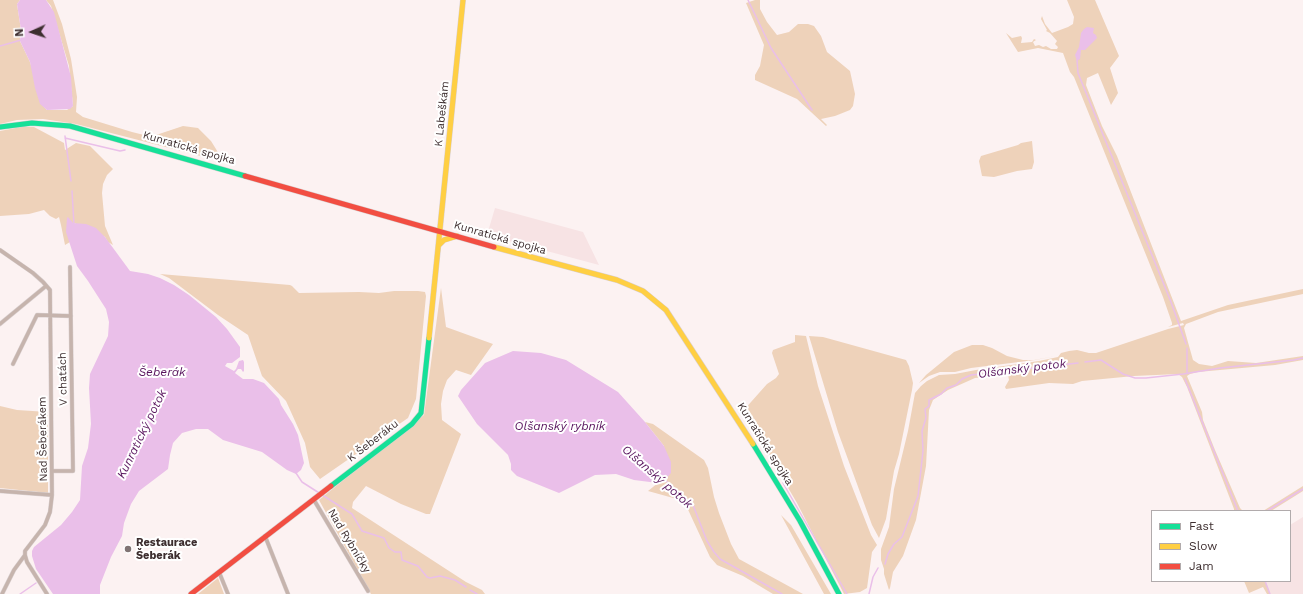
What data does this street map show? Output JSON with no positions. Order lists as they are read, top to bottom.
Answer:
{
  "streets": {
    "main road": ["K Labeškám", "Kunratická spojka", "K Šeberáku"],
    "street": ["V chatách", "Nad Šeberákem", "Nad Rybníčky"]
  },
  "crossings": [
    ["K Labeškám", "Kunratická spojka"],
    ["K Labeškám", "K Šeberáku"],
    ["Kunratická spojka", "K Šeberáku"],
    ["V chatách", "Nad Šeberákem"],
    ["K Šeberáku", "Nad Rybníčky"]
  ],
  "water": [
    "Olšanský potok",
    "Šeberák",
    "Olšanský rybník",
    "Kunratický potok"
  ],
  "places": ["Restaurace Šeberák"],
  "legend": ["Fast", "Slow", "Jam"],
  "north": "left"
}
